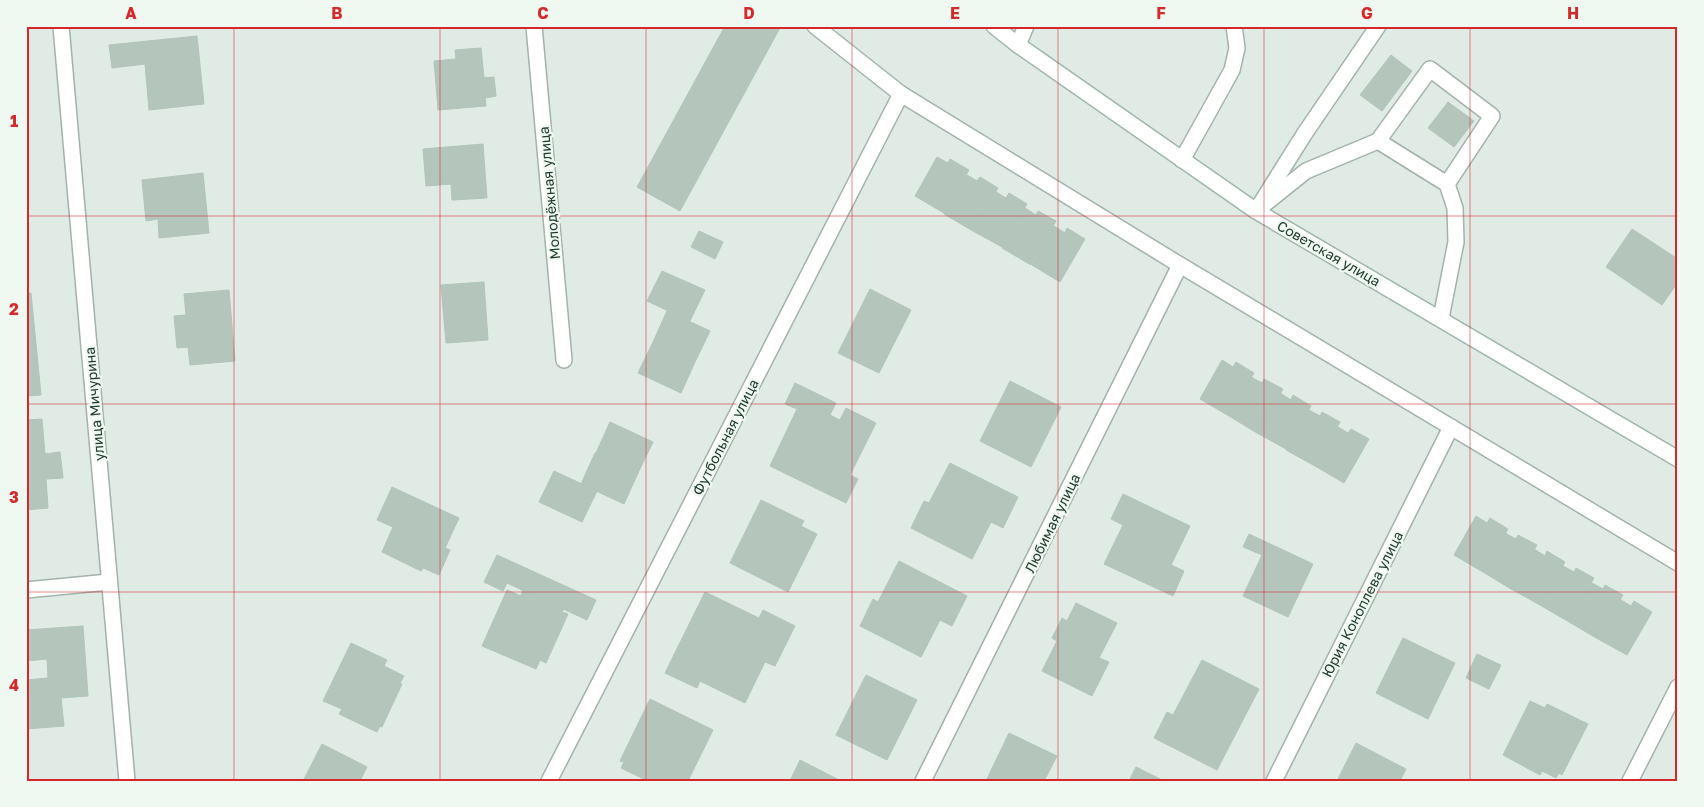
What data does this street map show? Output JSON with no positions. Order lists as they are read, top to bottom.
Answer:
{
  "streets": {
    "street": [
      "Молодёжная улица",
      "Советская улица",
      "улица Мичурина",
      "Футбольная улица",
      "Любимая улица",
      "Юрия Коноплева улица"
    ]
  },
  "grid": {
    "columns": [
      "A",
      "B",
      "C",
      "D",
      "E",
      "F",
      "G",
      "H"
    ],
    "rows": [
      "1",
      "2",
      "3",
      "4"
    ]
  }
}
